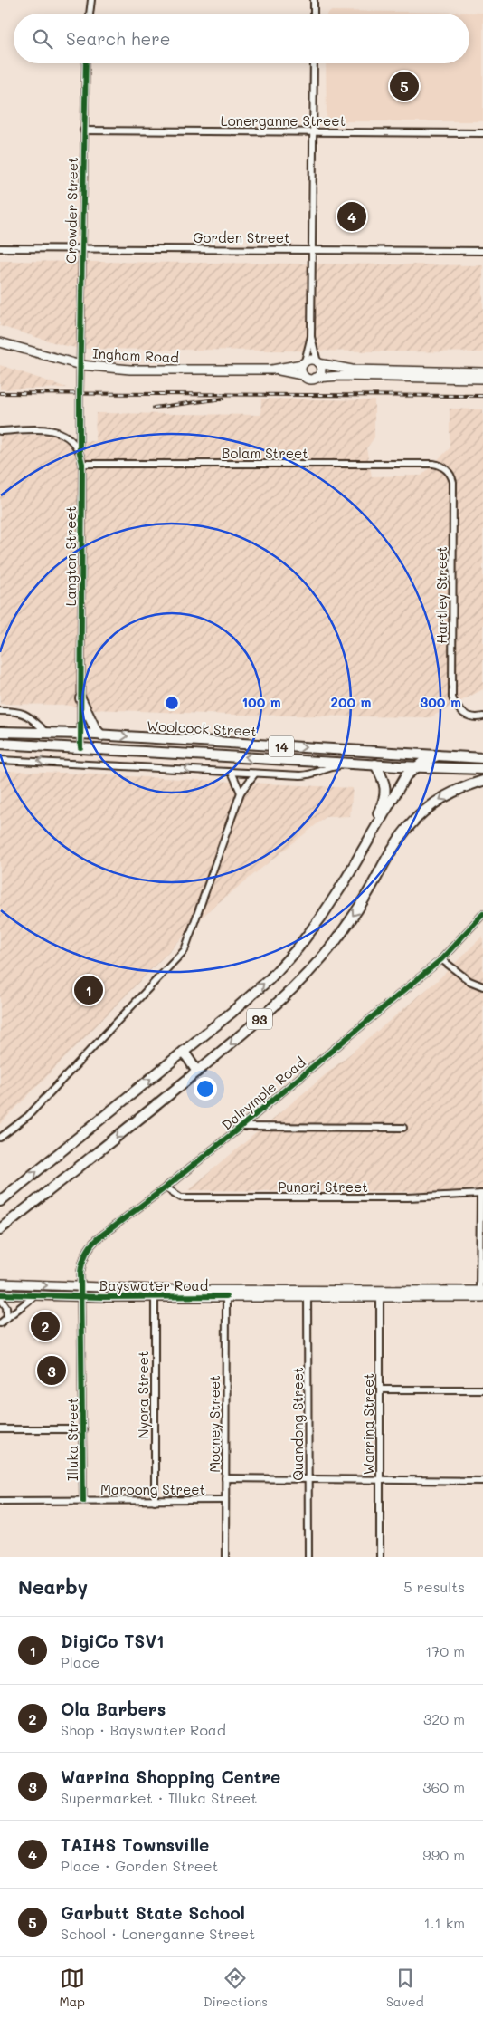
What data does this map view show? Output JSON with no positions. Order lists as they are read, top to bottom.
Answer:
{
  "streets": {
    "main road": [
      "Ingham Road",
      "Woolcock Street",
      "14",
      "93",
      "Bayswater Road"
    ],
    "street": [
      "Lonerganne Street",
      "Crowder Street",
      "Gorden Street",
      "Bolam Street",
      "Langton Street",
      "Hartley Street",
      "Dalrymple Road",
      "Punari Street",
      "Nyora Street",
      "Mooney Street",
      "Quandong Street",
      "Warrina Street",
      "Illuka Street",
      "Maroong Street"
    ]
  },
  "crossings": [
    ["Lonerganne Street", "Crowder Street"],
    ["Crowder Street", "Gorden Street"],
    ["Crowder Street", "Ingham Road"],
    ["Crowder Street", "Langton Street"],
    ["Ingham Road", "Langton Street"],
    ["Bolam Street", "Langton Street"],
    ["Bolam Street", "Hartley Street"],
    ["Langton Street", "Woolcock Street"],
    ["Woolcock Street", "93"],
    ["Dalrymple Road", "Punari Street"],
    ["Dalrymple Road", "Bayswater Road"],
    ["Dalrymple Road", "Illuka Street"],
    ["Bayswater Road", "Nyora Street"],
    ["Bayswater Road", "Mooney Street"],
    ["Bayswater Road", "Quandong Street"],
    ["Bayswater Road", "Warrina Street"],
    ["Bayswater Road", "Illuka Street"],
    ["Nyora Street", "Maroong Street"],
    ["Mooney Street", "Maroong Street"],
    ["Illuka Street", "Maroong Street"]
  ],
  "page": {
    "search": "Search here",
    "pins": [
      "5",
      "4",
      "1",
      "2",
      "3"
    ],
    "heading": ["Nearby", "5 results"],
    "list": [
      {
        "mark": "1",
        "name": "DigiCo TSV1",
        "note": "Place",
        "value": "170 m"
      },
      {
        "mark": "2",
        "name": "Ola Barbers",
        "note": "Shop · Bayswater Road",
        "value": "320 m"
      },
      {
        "mark": "3",
        "name": "Warrina Shopping Centre",
        "note": "Supermarket · Illuka Street",
        "value": "360 m"
      },
      {
        "mark": "4",
        "name": "TAIHS Townsville",
        "note": "Place · Gorden Street",
        "value": "990 m"
      },
      {
        "mark": "5",
        "name": "Garbutt State School",
        "note": "School · Lonerganne Street",
        "value": "1.1 km"
      }
    ],
    "nav": ["Map", "Directions", "Saved"]
  },
  "rings": ["100 m", "200 m", "300 m"]
}
